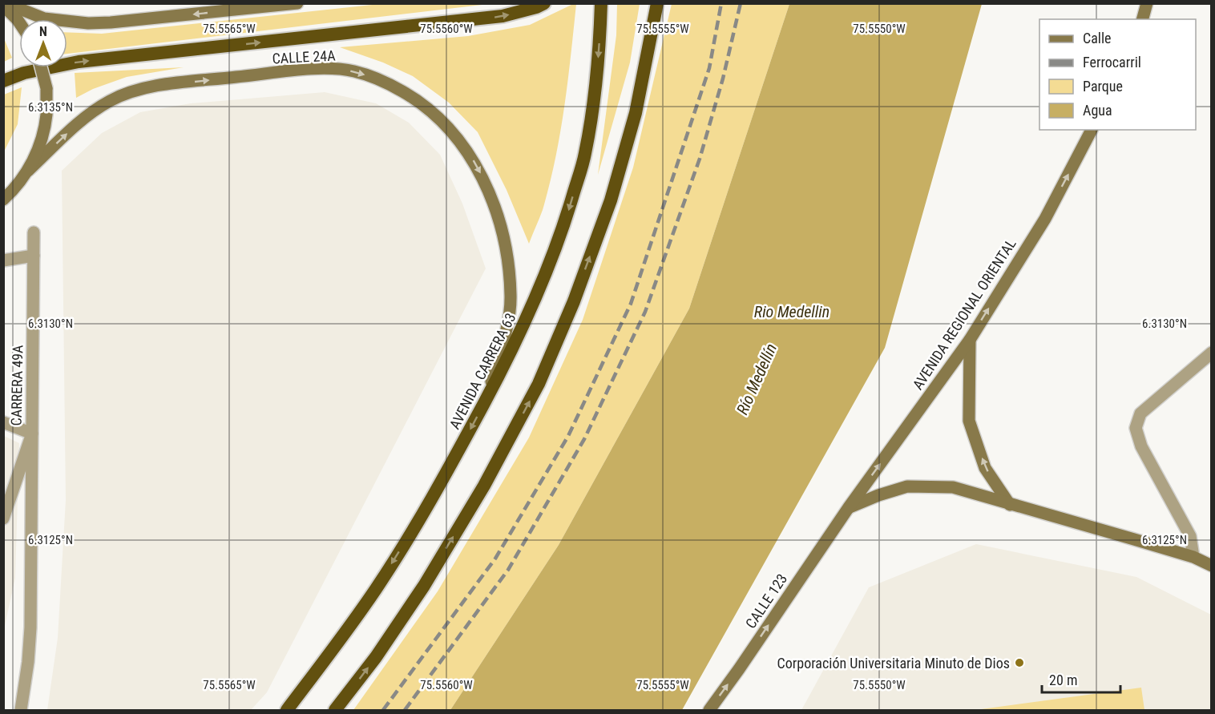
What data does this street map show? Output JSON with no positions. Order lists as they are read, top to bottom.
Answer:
{
  "streets": {
    "highway": ["AVENIDA CARRERA 63"],
    "main road": ["CALLE 24A", "AVENIDA REGIONAL ORIENTAL", "CALLE 123"],
    "street": ["CARRERA 49A"]
  },
  "crossings": [
    ["CALLE 24A", "AVENIDA CARRERA 63"],
    ["AVENIDA REGIONAL ORIENTAL", "CALLE 123"]
  ],
  "one_way": ["AVENIDA REGIONAL ORIENTAL", "CALLE 123"],
  "water": ["Rio Medellin", "Río Medellín"],
  "places": ["Corporación Universitaria Minuto de Dios"],
  "legend": [
    "Calle",
    "Ferrocarril",
    "Parque",
    "Agua"
  ],
  "scale_bar": "20 m",
  "north": "top",
  "coordinates": [
    "75.5565°W",
    "75.5560°W",
    "75.5555°W",
    "75.5550°W",
    "6.3135°N",
    "6.3130°N",
    "6.3125°N"
  ]
}
